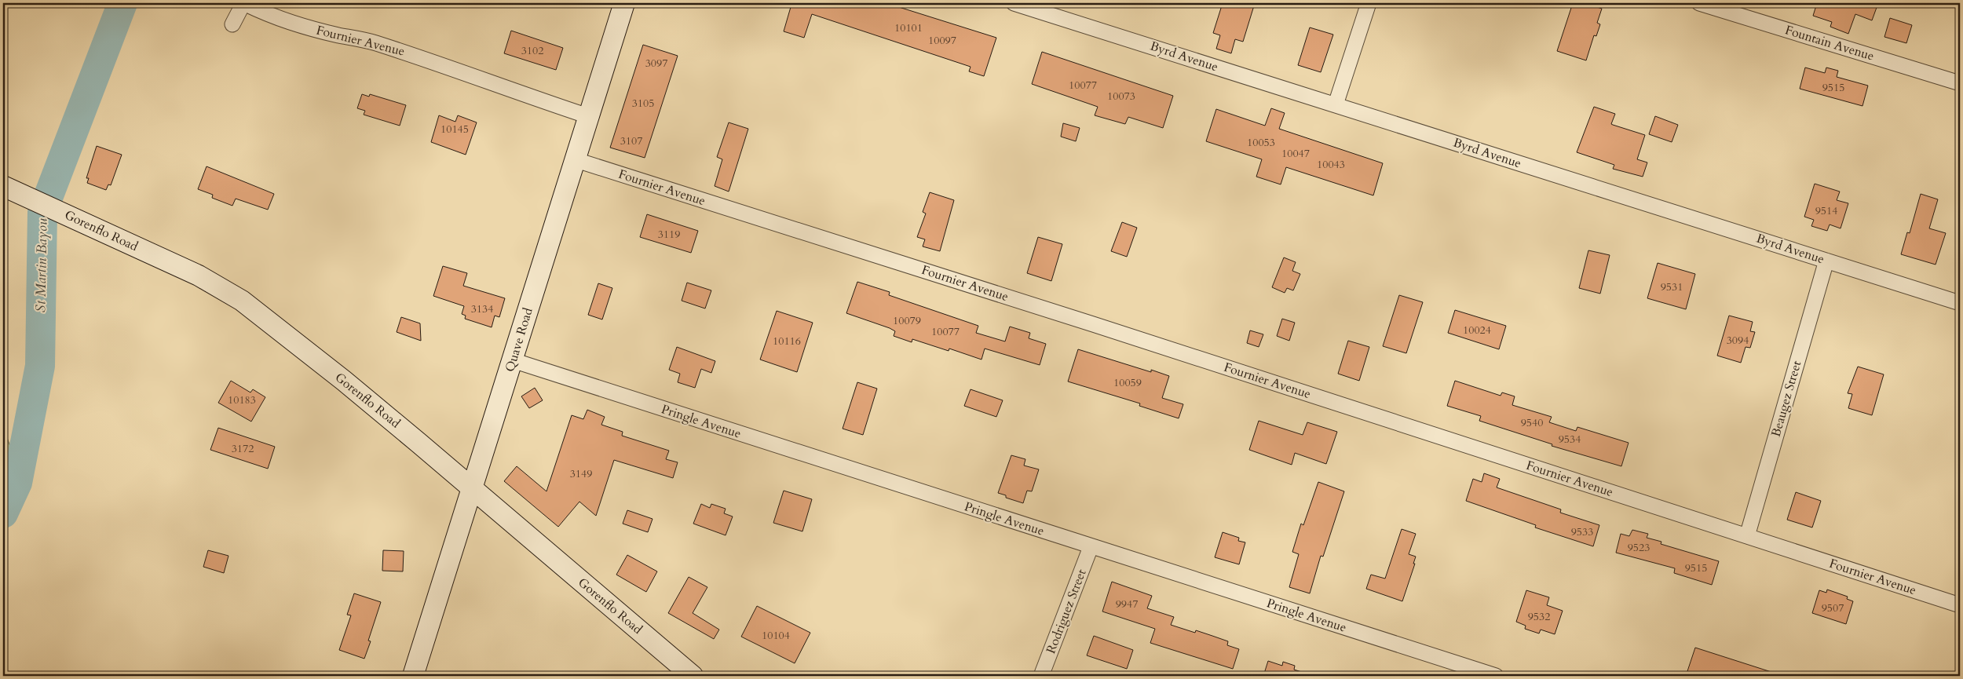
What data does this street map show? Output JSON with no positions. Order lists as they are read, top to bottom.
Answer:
{
  "streets": {
    "main road": ["Gorenflo Road", "Quave Road"],
    "street": [
      "Fournier Avenue",
      "Fountain Avenue",
      "Byrd Avenue",
      "Beaugez Street",
      "Pringle Avenue",
      "Rodriguez Street"
    ]
  },
  "crossings": [
    ["Fournier Avenue", "Quave Road"],
    ["Fournier Avenue", "Beaugez Street"],
    ["Byrd Avenue", "Beaugez Street"],
    ["Gorenflo Road", "Quave Road"],
    ["Quave Road", "Pringle Avenue"],
    ["Pringle Avenue", "Rodriguez Street"]
  ],
  "water": ["St Martin Bayou"],
  "house_numbers": [
    "10101",
    "10097",
    "3102",
    "3097",
    "10077",
    "9515",
    "10073",
    "3105",
    "10145",
    "3107",
    "10053",
    "10047",
    "10043",
    "9514",
    "3119",
    "9531",
    "3134",
    "10079",
    "10024",
    "10077",
    "3094",
    "10116",
    "10059",
    "10183",
    "9540",
    "9534",
    "3172",
    "3149",
    "9533",
    "9523",
    "9515",
    "9947",
    "9507",
    "9532",
    "10104"
  ]
}
